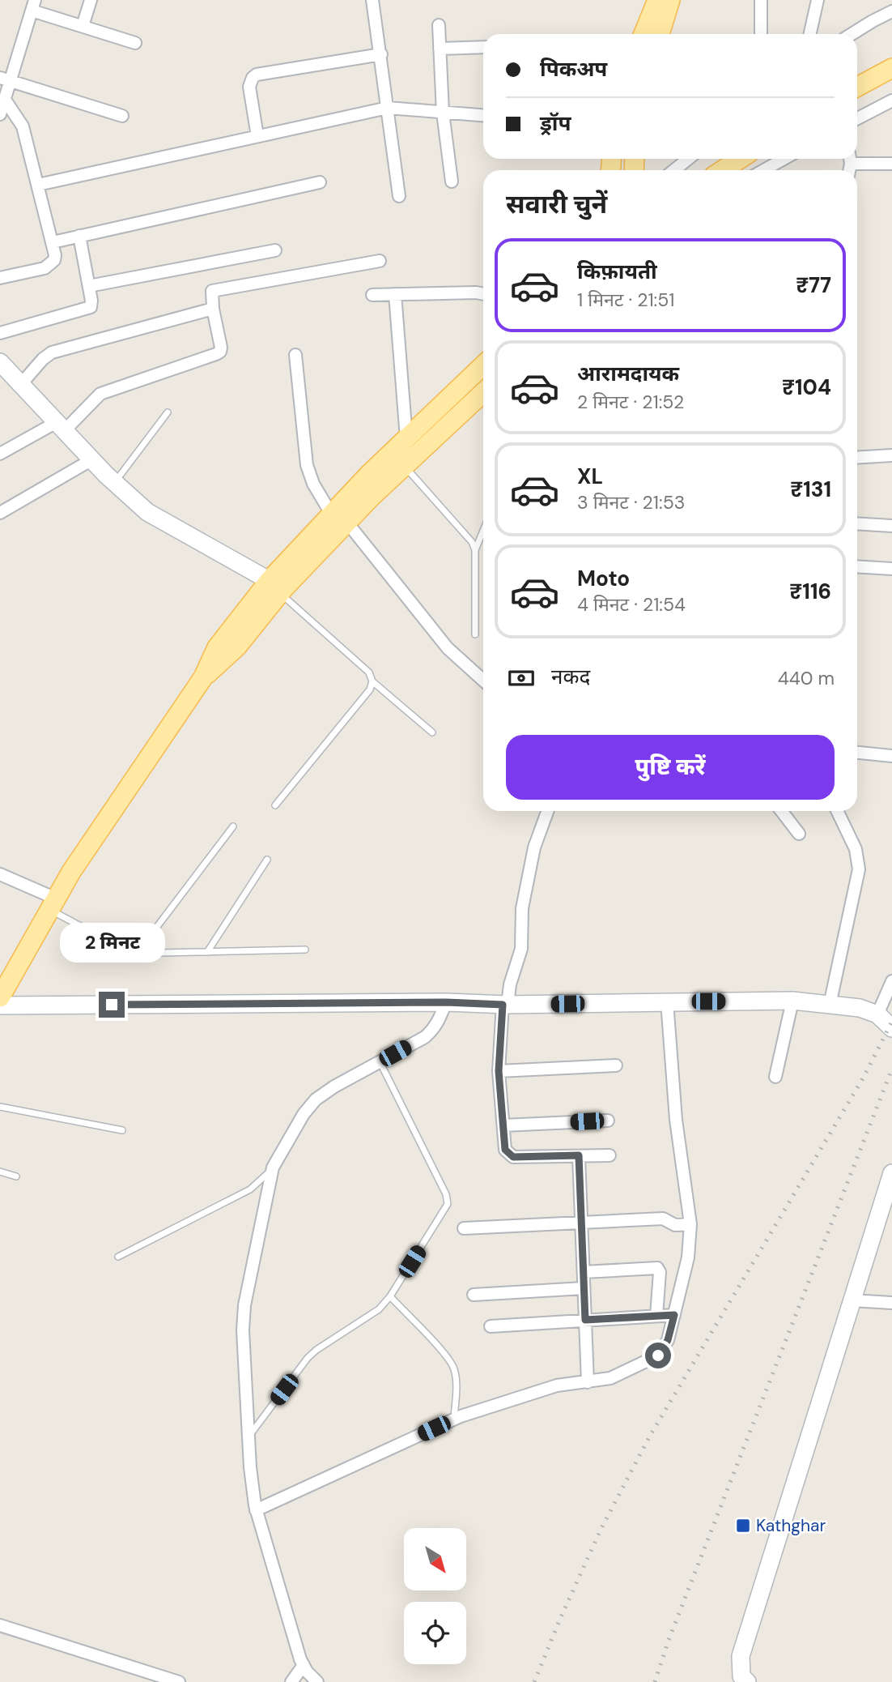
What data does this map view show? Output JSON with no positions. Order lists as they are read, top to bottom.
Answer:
{
  "places": {
    "transit": ["Kathghar"]
  },
  "north": "bottom right",
  "page": {
    "banner": ["पिकअप", "ड्रॉप"],
    "heading": "सवारी चुनें",
    "list": [
      {
        "name": "किफ़ायती",
        "note": "1 मिनट · 21:51",
        "value": "₹77"
      },
      {
        "name": "आरामदायक",
        "note": "2 मिनट · 21:52",
        "value": "₹104"
      },
      {
        "name": "XL",
        "note": "3 मिनट · 21:53",
        "value": "₹131"
      },
      {
        "name": "Moto",
        "note": "4 मिनट · 21:54",
        "value": "₹116"
      }
    ],
    "pay": ["नकद", "440 m"],
    "buttons": "पुष्टि करें",
    "bubble": "2 मिनट"
  }
}
